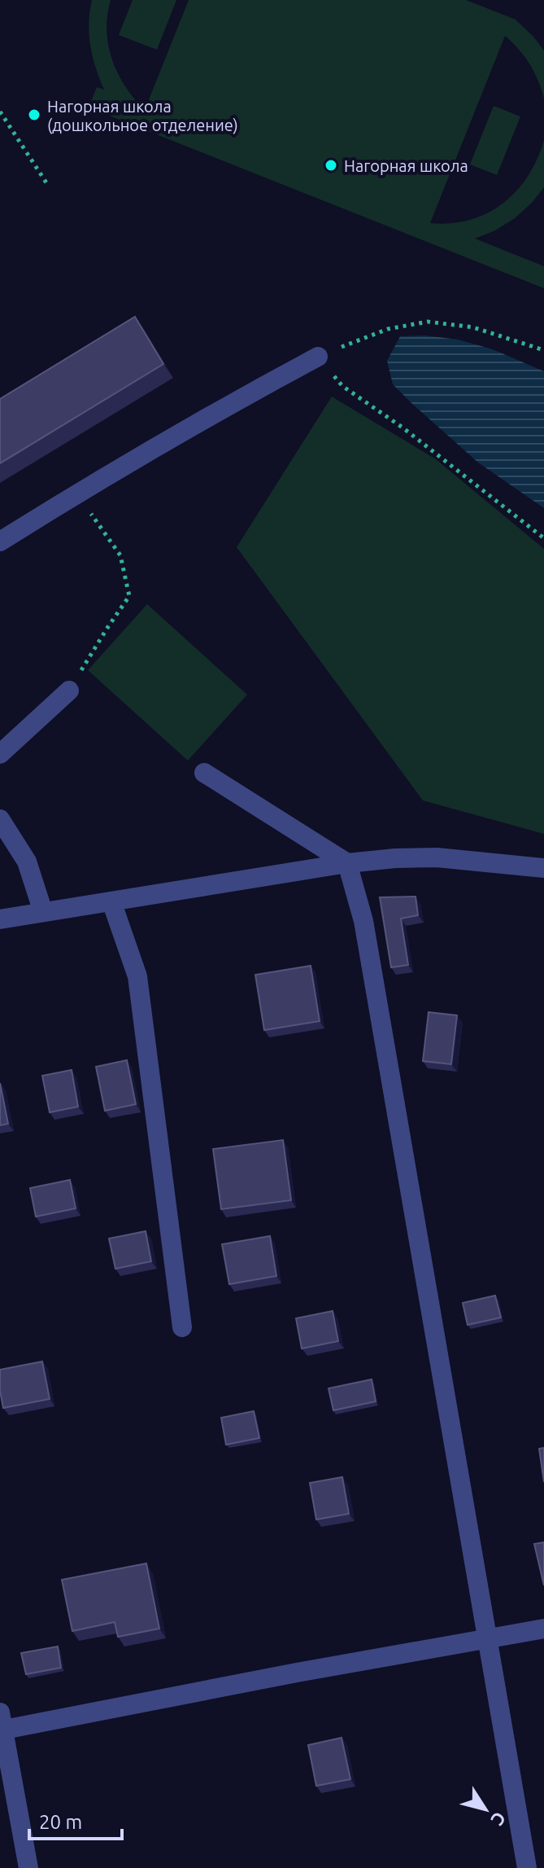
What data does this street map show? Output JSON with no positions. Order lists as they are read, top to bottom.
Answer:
{
  "places": ["Нагорная школа (дошкольное отделение)", "Нагорная школа"],
  "scale_bar": "20 m",
  "north": "bottom right"
}
